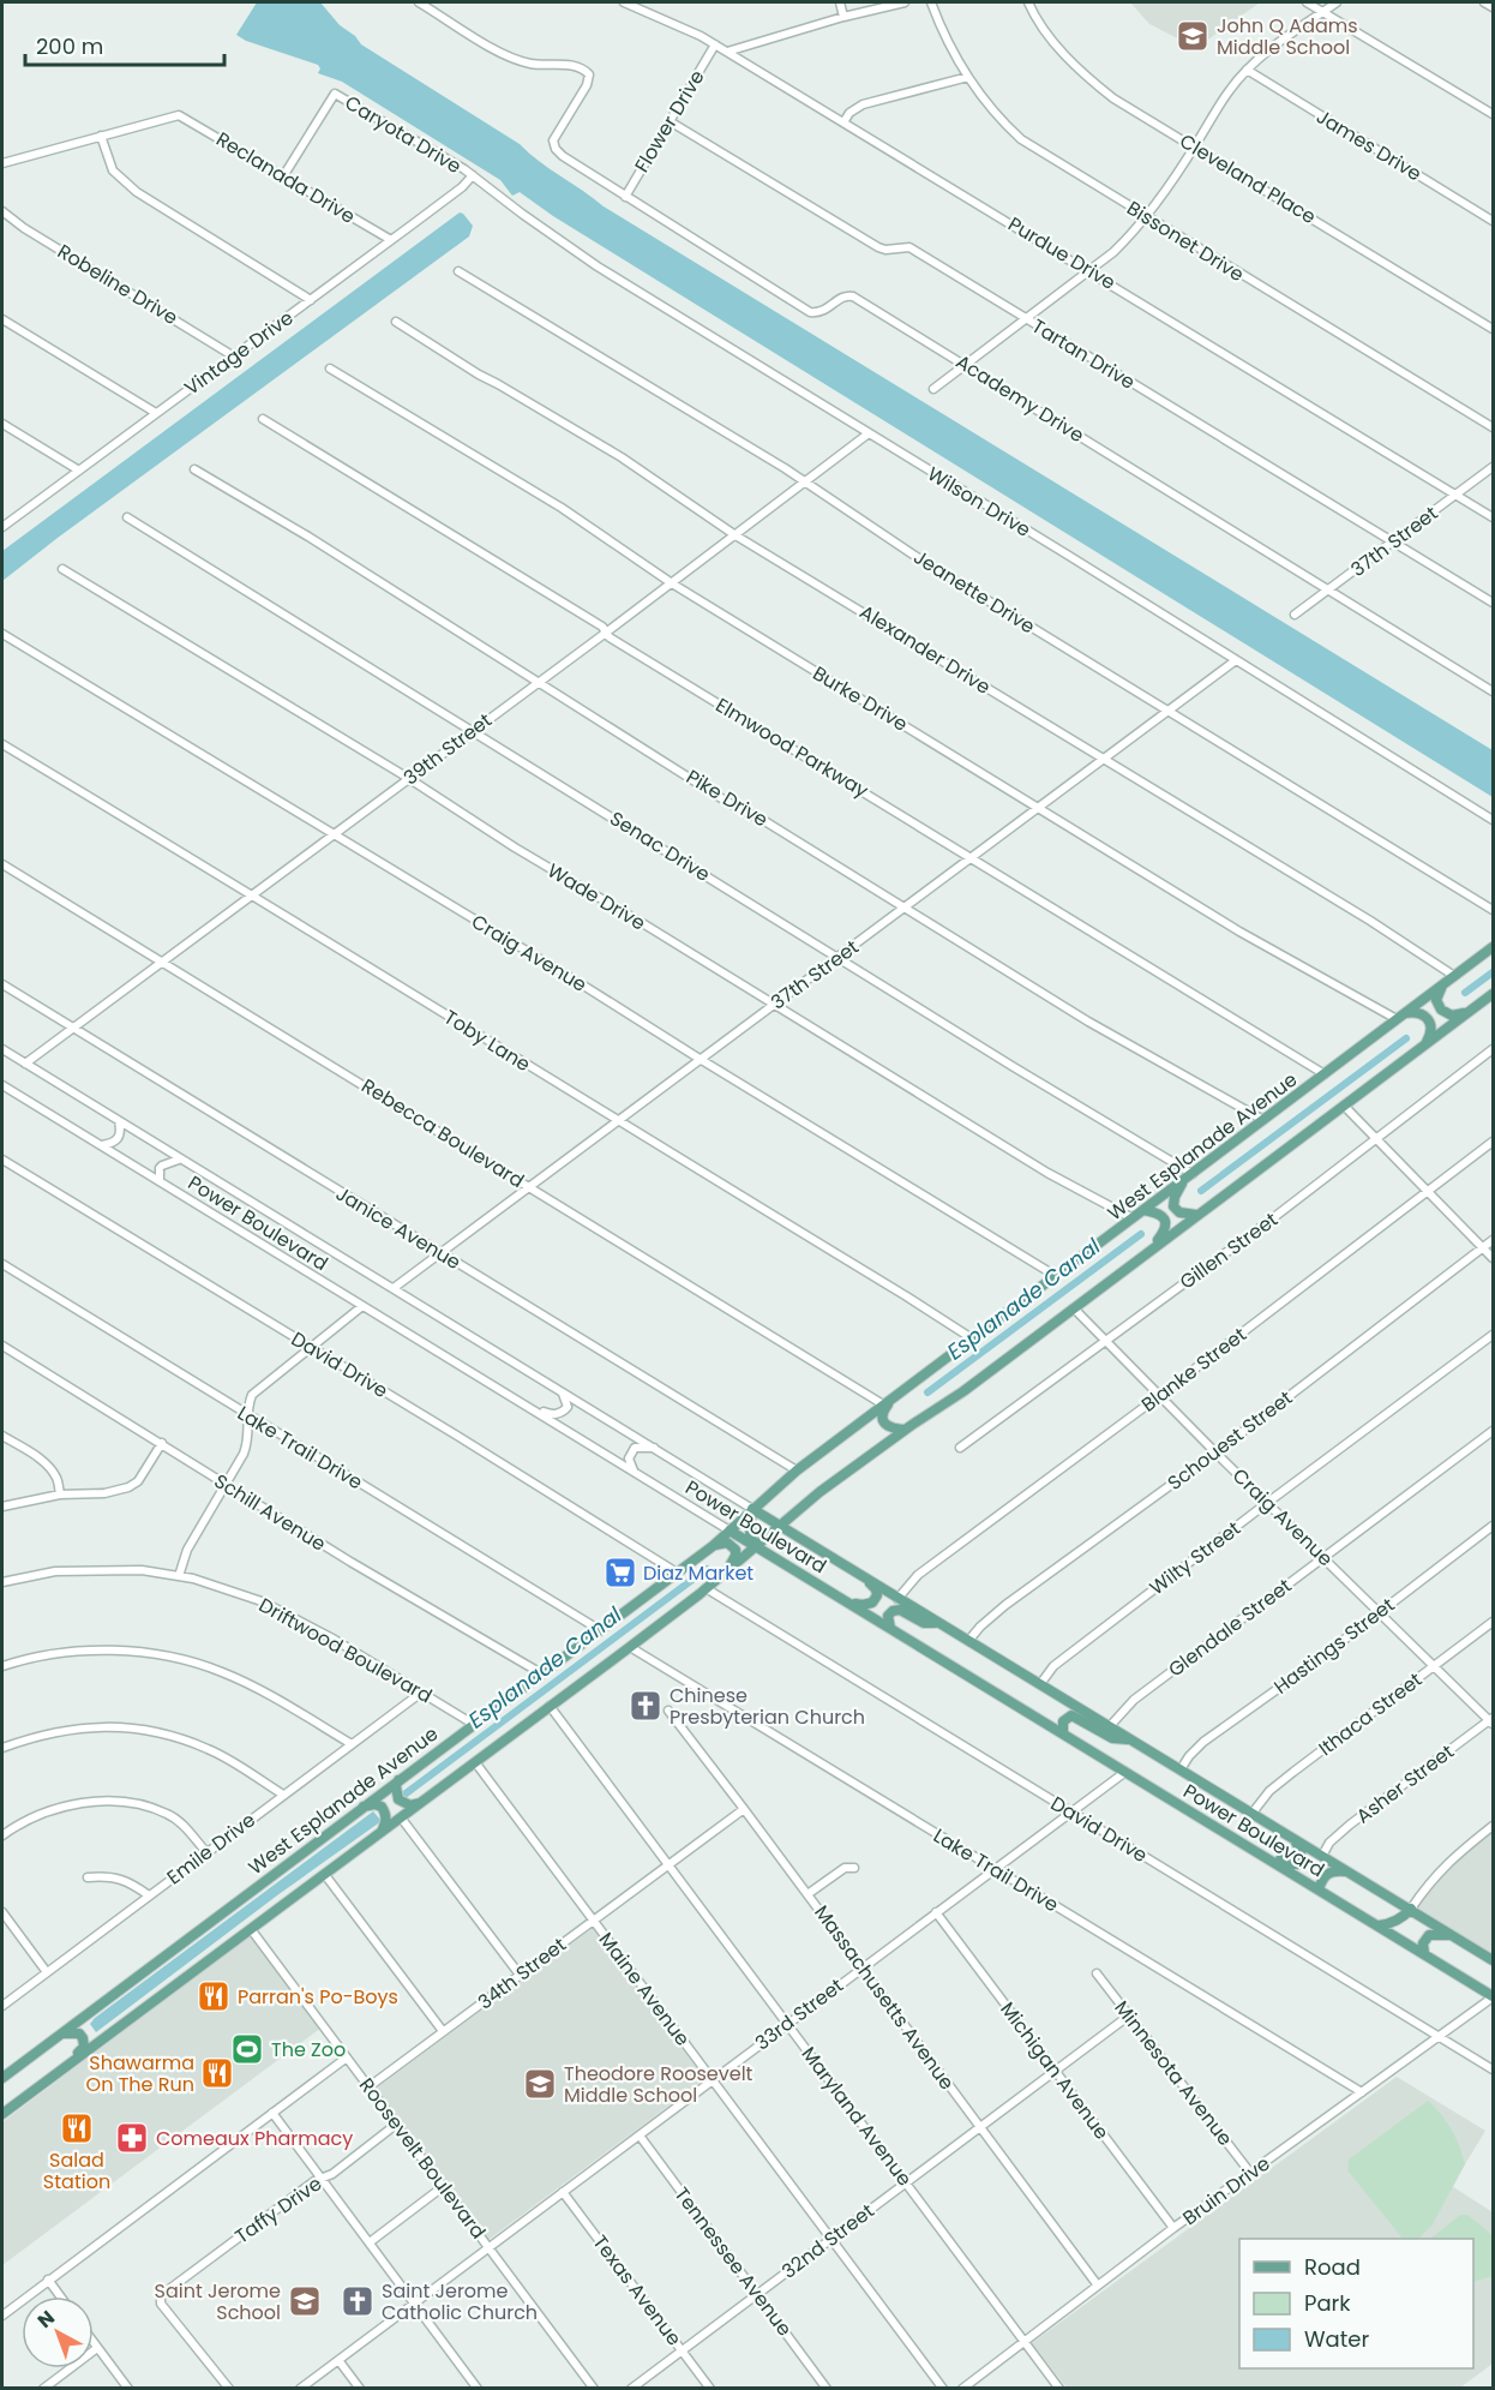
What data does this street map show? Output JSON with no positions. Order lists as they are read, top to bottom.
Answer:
{
  "streets": {
    "main road": ["West Esplanade Avenue", "Power Boulevard"],
    "street": [
      "Flower Drive",
      "Caryota Drive",
      "James Drive",
      "Reclanada Drive",
      "Cleveland Place",
      "Bissonet Drive",
      "Purdue Drive",
      "Robeline Drive",
      "Vintage Drive",
      "Tartan Drive",
      "Academy Drive",
      "Wilson Drive",
      "37th Street",
      "Jeanette Drive",
      "Alexander Drive",
      "Burke Drive",
      "Elmwood Parkway",
      "39th Street",
      "Pike Drive",
      "Senac Drive",
      "Wade Drive",
      "Craig Avenue",
      "Toby Lane",
      "Rebecca Boulevard",
      "Janice Avenue",
      "Gillen Street",
      "David Drive",
      "Blanke Street",
      "Schouest Street",
      "Lake Trail Drive",
      "Schill Avenue",
      "Wilty Street",
      "Glendale Street",
      "Hastings Street",
      "Driftwood Boulevard",
      "Ithaca Street",
      "Asher Street",
      "Emile Drive",
      "34th Street",
      "Maine Avenue",
      "Massachusetts Avenue",
      "33rd Street",
      "Michigan Avenue",
      "Minnesota Avenue",
      "Maryland Avenue",
      "Roosevelt Boulevard",
      "Bruin Drive",
      "Taffy Drive",
      "32nd Street",
      "Tennessee Avenue",
      "Texas Avenue"
    ]
  },
  "crossings": [
    ["Flower Drive", "Purdue Drive"],
    ["Flower Drive", "Tartan Drive"],
    ["Flower Drive", "Academy Drive"],
    ["Caryota Drive", "Reclanada Drive"],
    ["Caryota Drive", "Vintage Drive"],
    ["Caryota Drive", "Wilson Drive"],
    ["Reclanada Drive", "Vintage Drive"],
    ["Purdue Drive", "37th Street"],
    ["Robeline Drive", "Vintage Drive"],
    ["Vintage Drive", "Wilson Drive"],
    ["Tartan Drive", "37th Street"],
    ["Academy Drive", "37th Street"],
    ["Wilson Drive", "37th Street"],
    ["Wilson Drive", "39th Street"],
    ["37th Street", "Jeanette Drive"],
    ["37th Street", "Alexander Drive"],
    ["37th Street", "Burke Drive"],
    ["37th Street", "Elmwood Parkway"],
    ["37th Street", "Pike Drive"],
    ["37th Street", "Senac Drive"],
    ["37th Street", "Wade Drive"],
    ["37th Street", "Craig Avenue"],
    ["37th Street", "Toby Lane"],
    ["37th Street", "Rebecca Boulevard"],
    ["37th Street", "Power Boulevard"],
    ["37th Street", "Janice Avenue"],
    ["Jeanette Drive", "39th Street"],
    ["Alexander Drive", "39th Street"],
    ["Alexander Drive", "West Esplanade Avenue"],
    ["Burke Drive", "39th Street"],
    ["Burke Drive", "West Esplanade Avenue"],
    ["Elmwood Parkway", "39th Street"],
    ["Elmwood Parkway", "West Esplanade Avenue"],
    ["39th Street", "Pike Drive"],
    ["39th Street", "Senac Drive"],
    ["39th Street", "Wade Drive"],
    ["39th Street", "Craig Avenue"],
    ["39th Street", "Toby Lane"],
    ["39th Street", "Rebecca Boulevard"],
    ["39th Street", "Power Boulevard"],
    ["39th Street", "Janice Avenue"],
    ["Pike Drive", "West Esplanade Avenue"],
    ["Senac Drive", "West Esplanade Avenue"],
    ["Wade Drive", "West Esplanade Avenue"],
    ["Craig Avenue", "West Esplanade Avenue"],
    ["Craig Avenue", "Gillen Street"],
    ["Craig Avenue", "Blanke Street"],
    ["Craig Avenue", "Schouest Street"],
    ["Craig Avenue", "Wilty Street"],
    ["Craig Avenue", "Glendale Street"],
    ["Craig Avenue", "Hastings Street"],
    ["Craig Avenue", "Ithaca Street"],
    ["Craig Avenue", "Asher Street"],
    ["Toby Lane", "West Esplanade Avenue"],
    ["Rebecca Boulevard", "West Esplanade Avenue"],
    ["West Esplanade Avenue", "Power Boulevard"],
    ["West Esplanade Avenue", "Janice Avenue"],
    ["West Esplanade Avenue", "David Drive"],
    ["West Esplanade Avenue", "Lake Trail Drive"],
    ["West Esplanade Avenue", "Schill Avenue"],
    ["West Esplanade Avenue", "Driftwood Boulevard"],
    ["Power Boulevard", "Blanke Street"],
    ["Power Boulevard", "Schouest Street"],
    ["Power Boulevard", "Wilty Street"],
    ["Power Boulevard", "Glendale Street"],
    ["Power Boulevard", "Hastings Street"],
    ["Power Boulevard", "Ithaca Street"],
    ["Power Boulevard", "Asher Street"],
    ["Power Boulevard", "33rd Street"],
    ["Power Boulevard", "Bruin Drive"],
    ["David Drive", "33rd Street"],
    ["David Drive", "Bruin Drive"],
    ["Lake Trail Drive", "33rd Street"],
    ["Lake Trail Drive", "Bruin Drive"],
    ["Driftwood Boulevard", "Emile Drive"],
    ["34th Street", "Maine Avenue"],
    ["34th Street", "Massachusetts Avenue"],
    ["34th Street", "Maryland Avenue"],
    ["34th Street", "Roosevelt Boulevard"],
    ["Maine Avenue", "33rd Street"],
    ["Maine Avenue", "32nd Street"],
    ["Massachusetts Avenue", "33rd Street"],
    ["Massachusetts Avenue", "Bruin Drive"],
    ["Massachusetts Avenue", "32nd Street"],
    ["33rd Street", "Michigan Avenue"],
    ["33rd Street", "Maryland Avenue"],
    ["33rd Street", "Roosevelt Boulevard"],
    ["33rd Street", "Tennessee Avenue"],
    ["33rd Street", "Texas Avenue"],
    ["Michigan Avenue", "Bruin Drive"],
    ["Michigan Avenue", "32nd Street"],
    ["Minnesota Avenue", "Bruin Drive"],
    ["Minnesota Avenue", "32nd Street"],
    ["Maryland Avenue", "Bruin Drive"],
    ["Maryland Avenue", "32nd Street"],
    ["Roosevelt Boulevard", "Taffy Drive"],
    ["32nd Street", "Tennessee Avenue"],
    ["32nd Street", "Texas Avenue"]
  ],
  "water": ["Esplanade Canal"],
  "places": {
    "school or university": ["John Q Adams Middle School", "Theodore Roosevelt Middle School", "Saint Jerome School"],
    "supermarket": ["Diaz Market"],
    "church": ["Chinese Presbyterian Church", "Saint Jerome Catholic Church"],
    "restaurant": ["Parran's Po-Boys", "Shawarma On The Run", "Salad Station"],
    "sports": ["The Zoo"],
    "pharmacy": ["Comeaux Pharmacy"]
  },
  "legend": ["Road", "Park", "Water"],
  "scale_bar": "200 m",
  "north": "top left"
}
